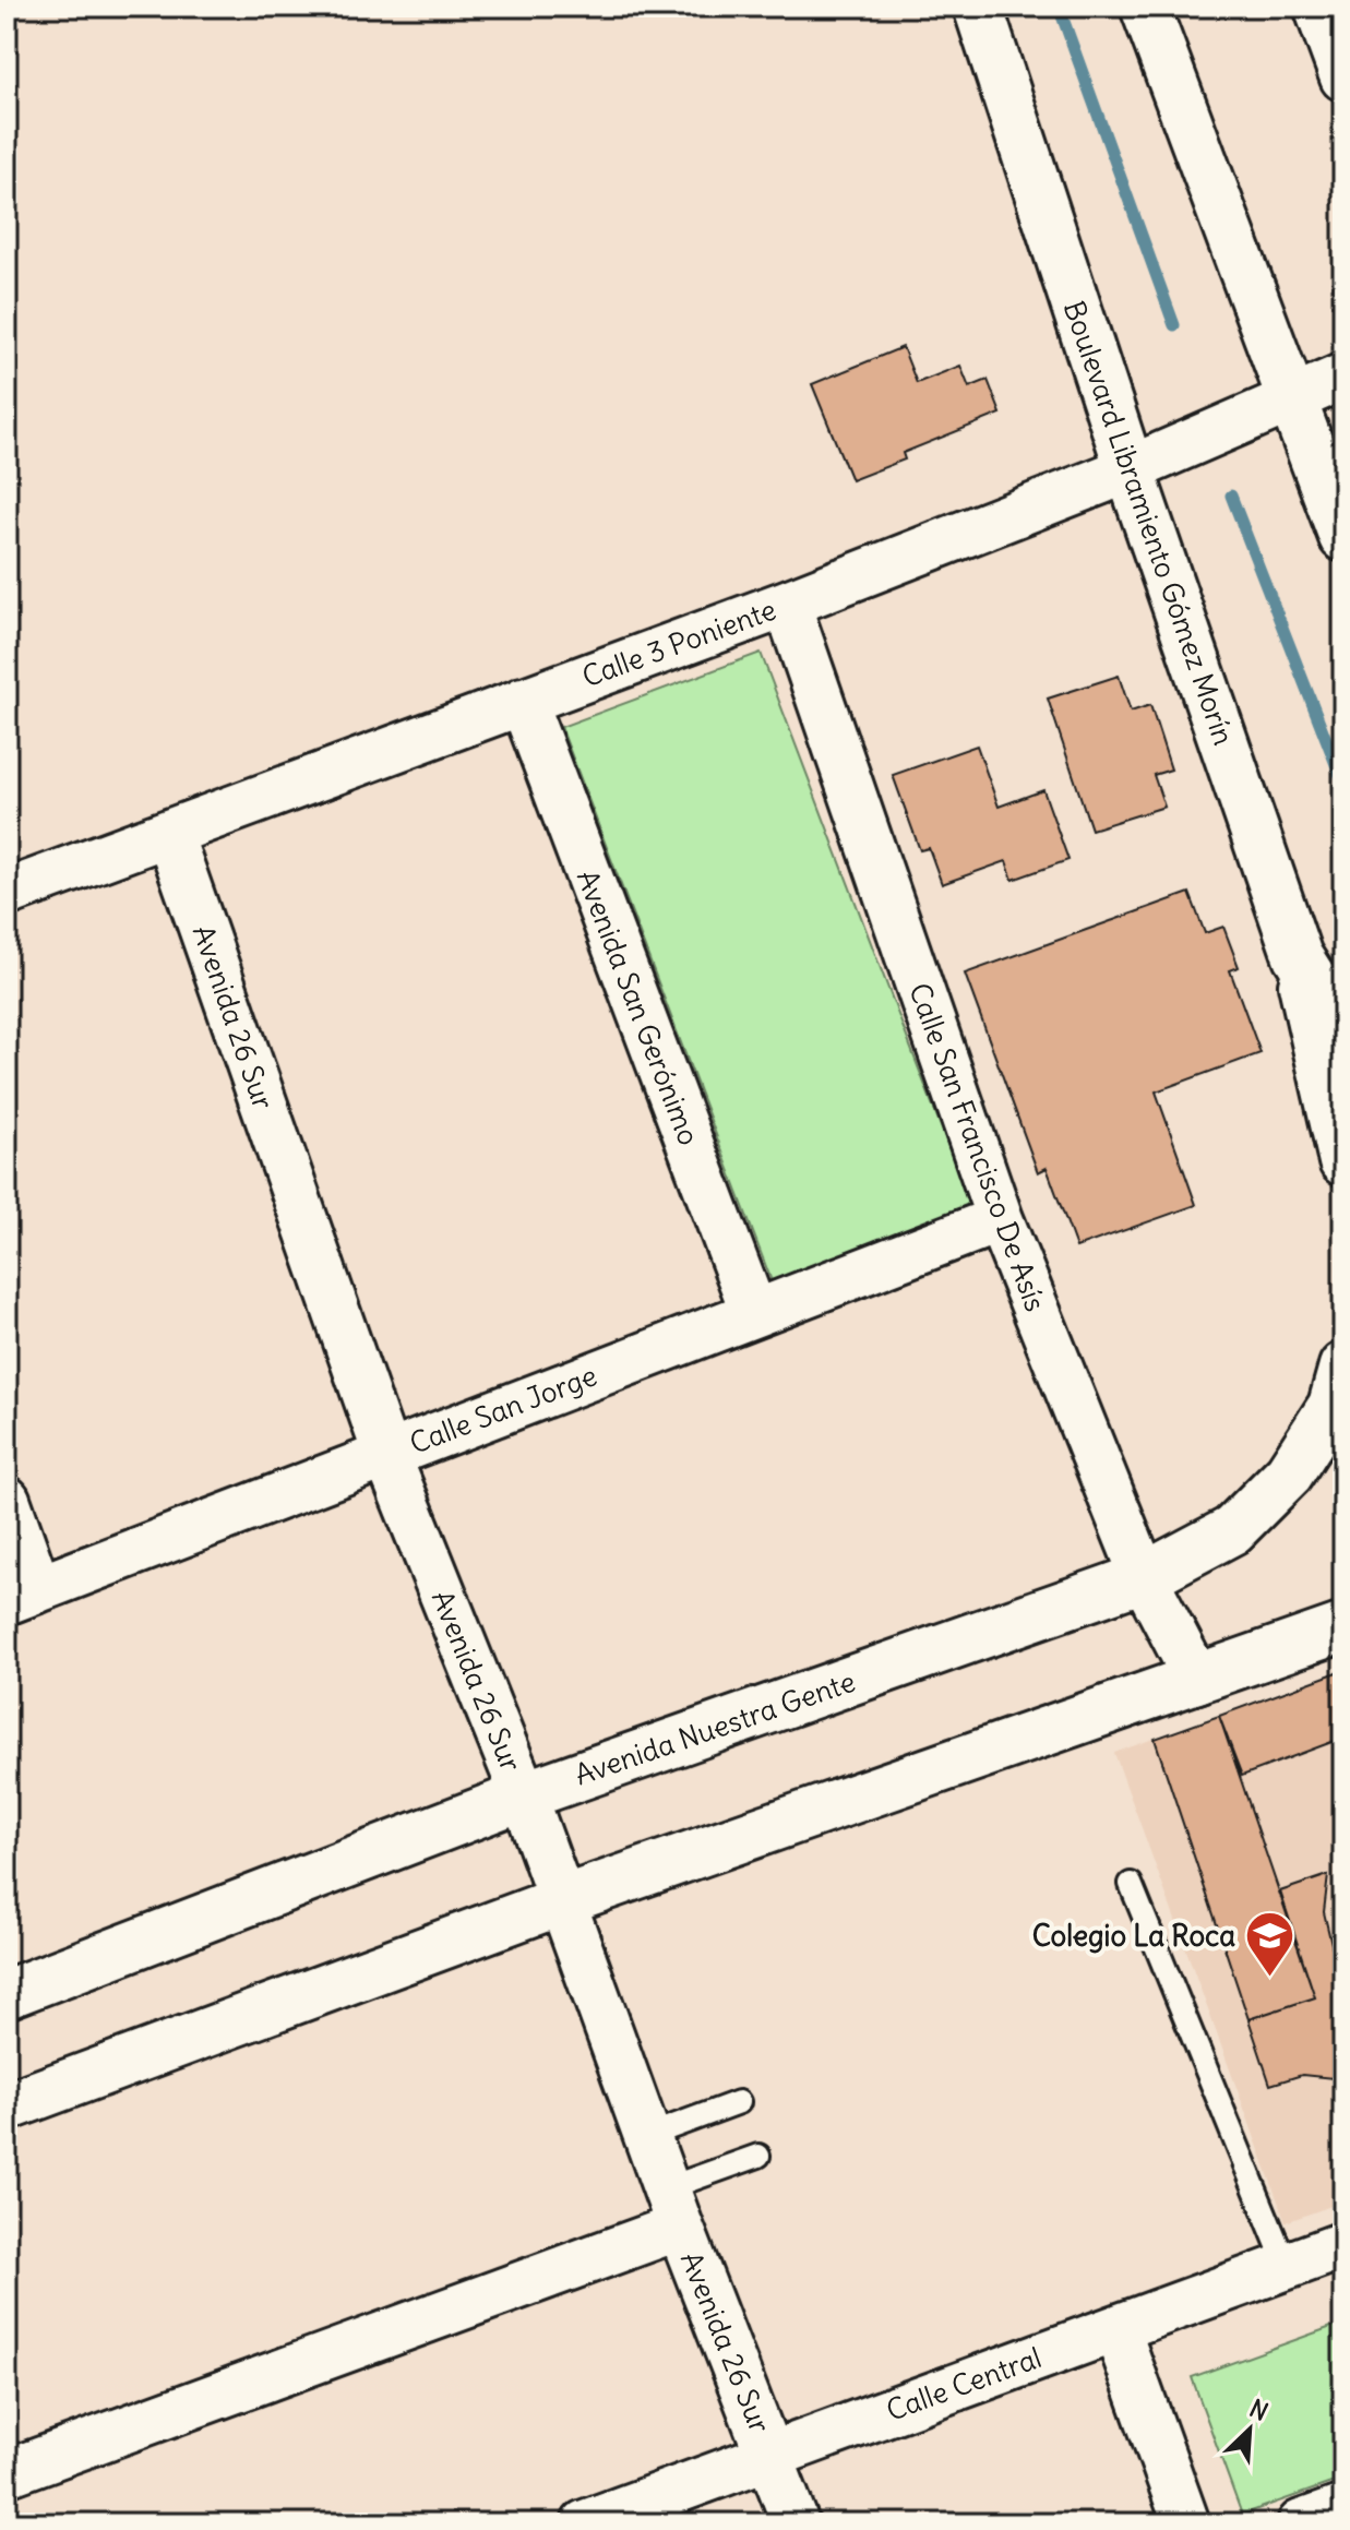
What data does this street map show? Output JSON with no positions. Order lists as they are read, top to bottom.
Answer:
{
  "streets": {
    "main road": ["Boulevard Libramiento Gómez Morín", "Avenida Nuestra Gente"],
    "street": [
      "Calle 3 Poniente",
      "Avenida San Gerónimo",
      "Avenida 26 Sur",
      "Calle San Francisco De Asís",
      "Calle San Jorge",
      "Calle Central"
    ]
  },
  "crossings": [
    ["Boulevard Libramiento Gómez Morín", "Calle 3 Poniente"],
    ["Calle 3 Poniente", "Avenida San Gerónimo"],
    ["Calle 3 Poniente", "Avenida 26 Sur"],
    ["Calle 3 Poniente", "Calle San Francisco De Asís"],
    ["Avenida San Gerónimo", "Calle San Jorge"],
    ["Avenida 26 Sur", "Calle San Jorge"],
    ["Avenida 26 Sur", "Avenida Nuestra Gente"],
    ["Avenida 26 Sur", "Calle Central"],
    ["Calle San Francisco De Asís", "Calle San Jorge"],
    ["Calle San Francisco De Asís", "Avenida Nuestra Gente"]
  ],
  "places": {
    "school or university": ["Colegio La Roca"]
  },
  "north": "top right"
}
